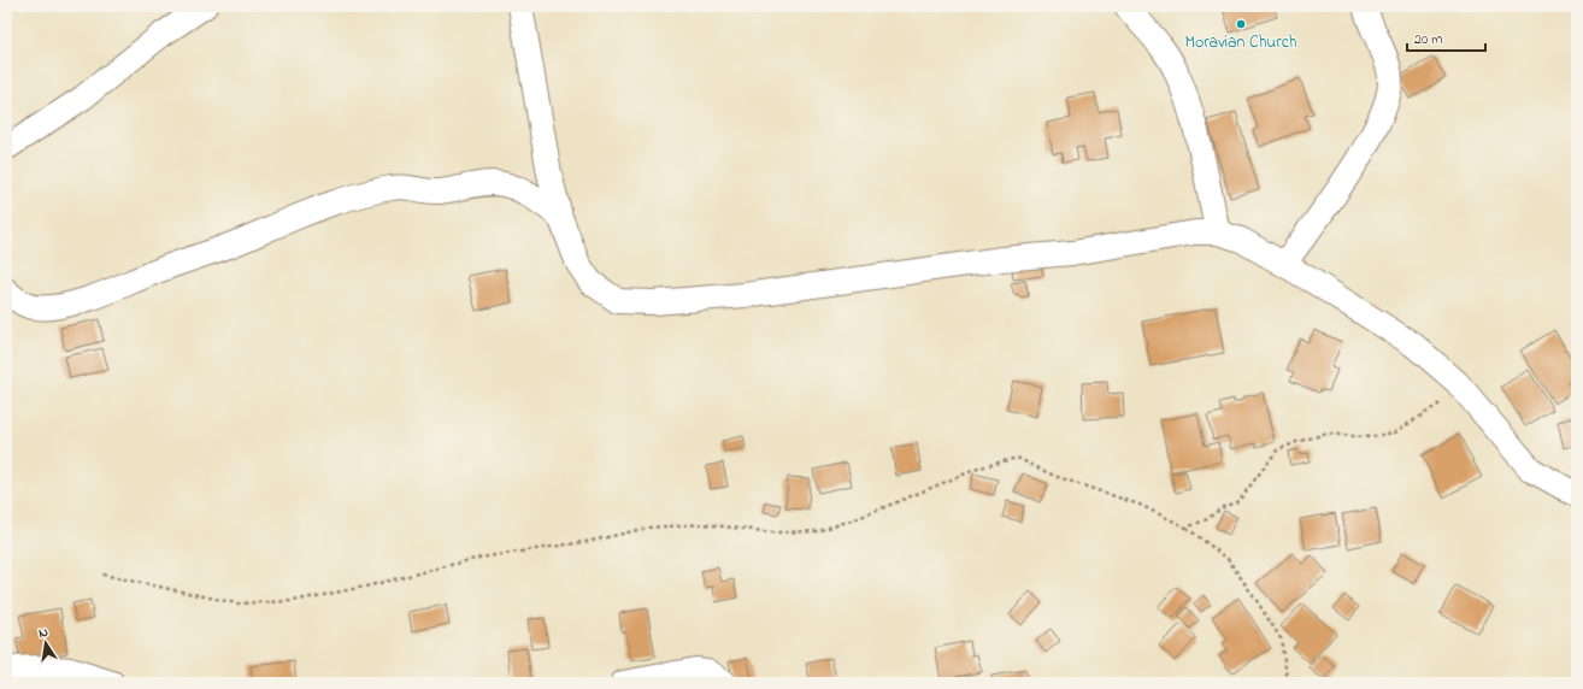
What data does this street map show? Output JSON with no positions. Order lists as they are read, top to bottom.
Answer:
{
  "places": ["Moravian Church"],
  "scale_bar": "20 m",
  "north": "top"
}
